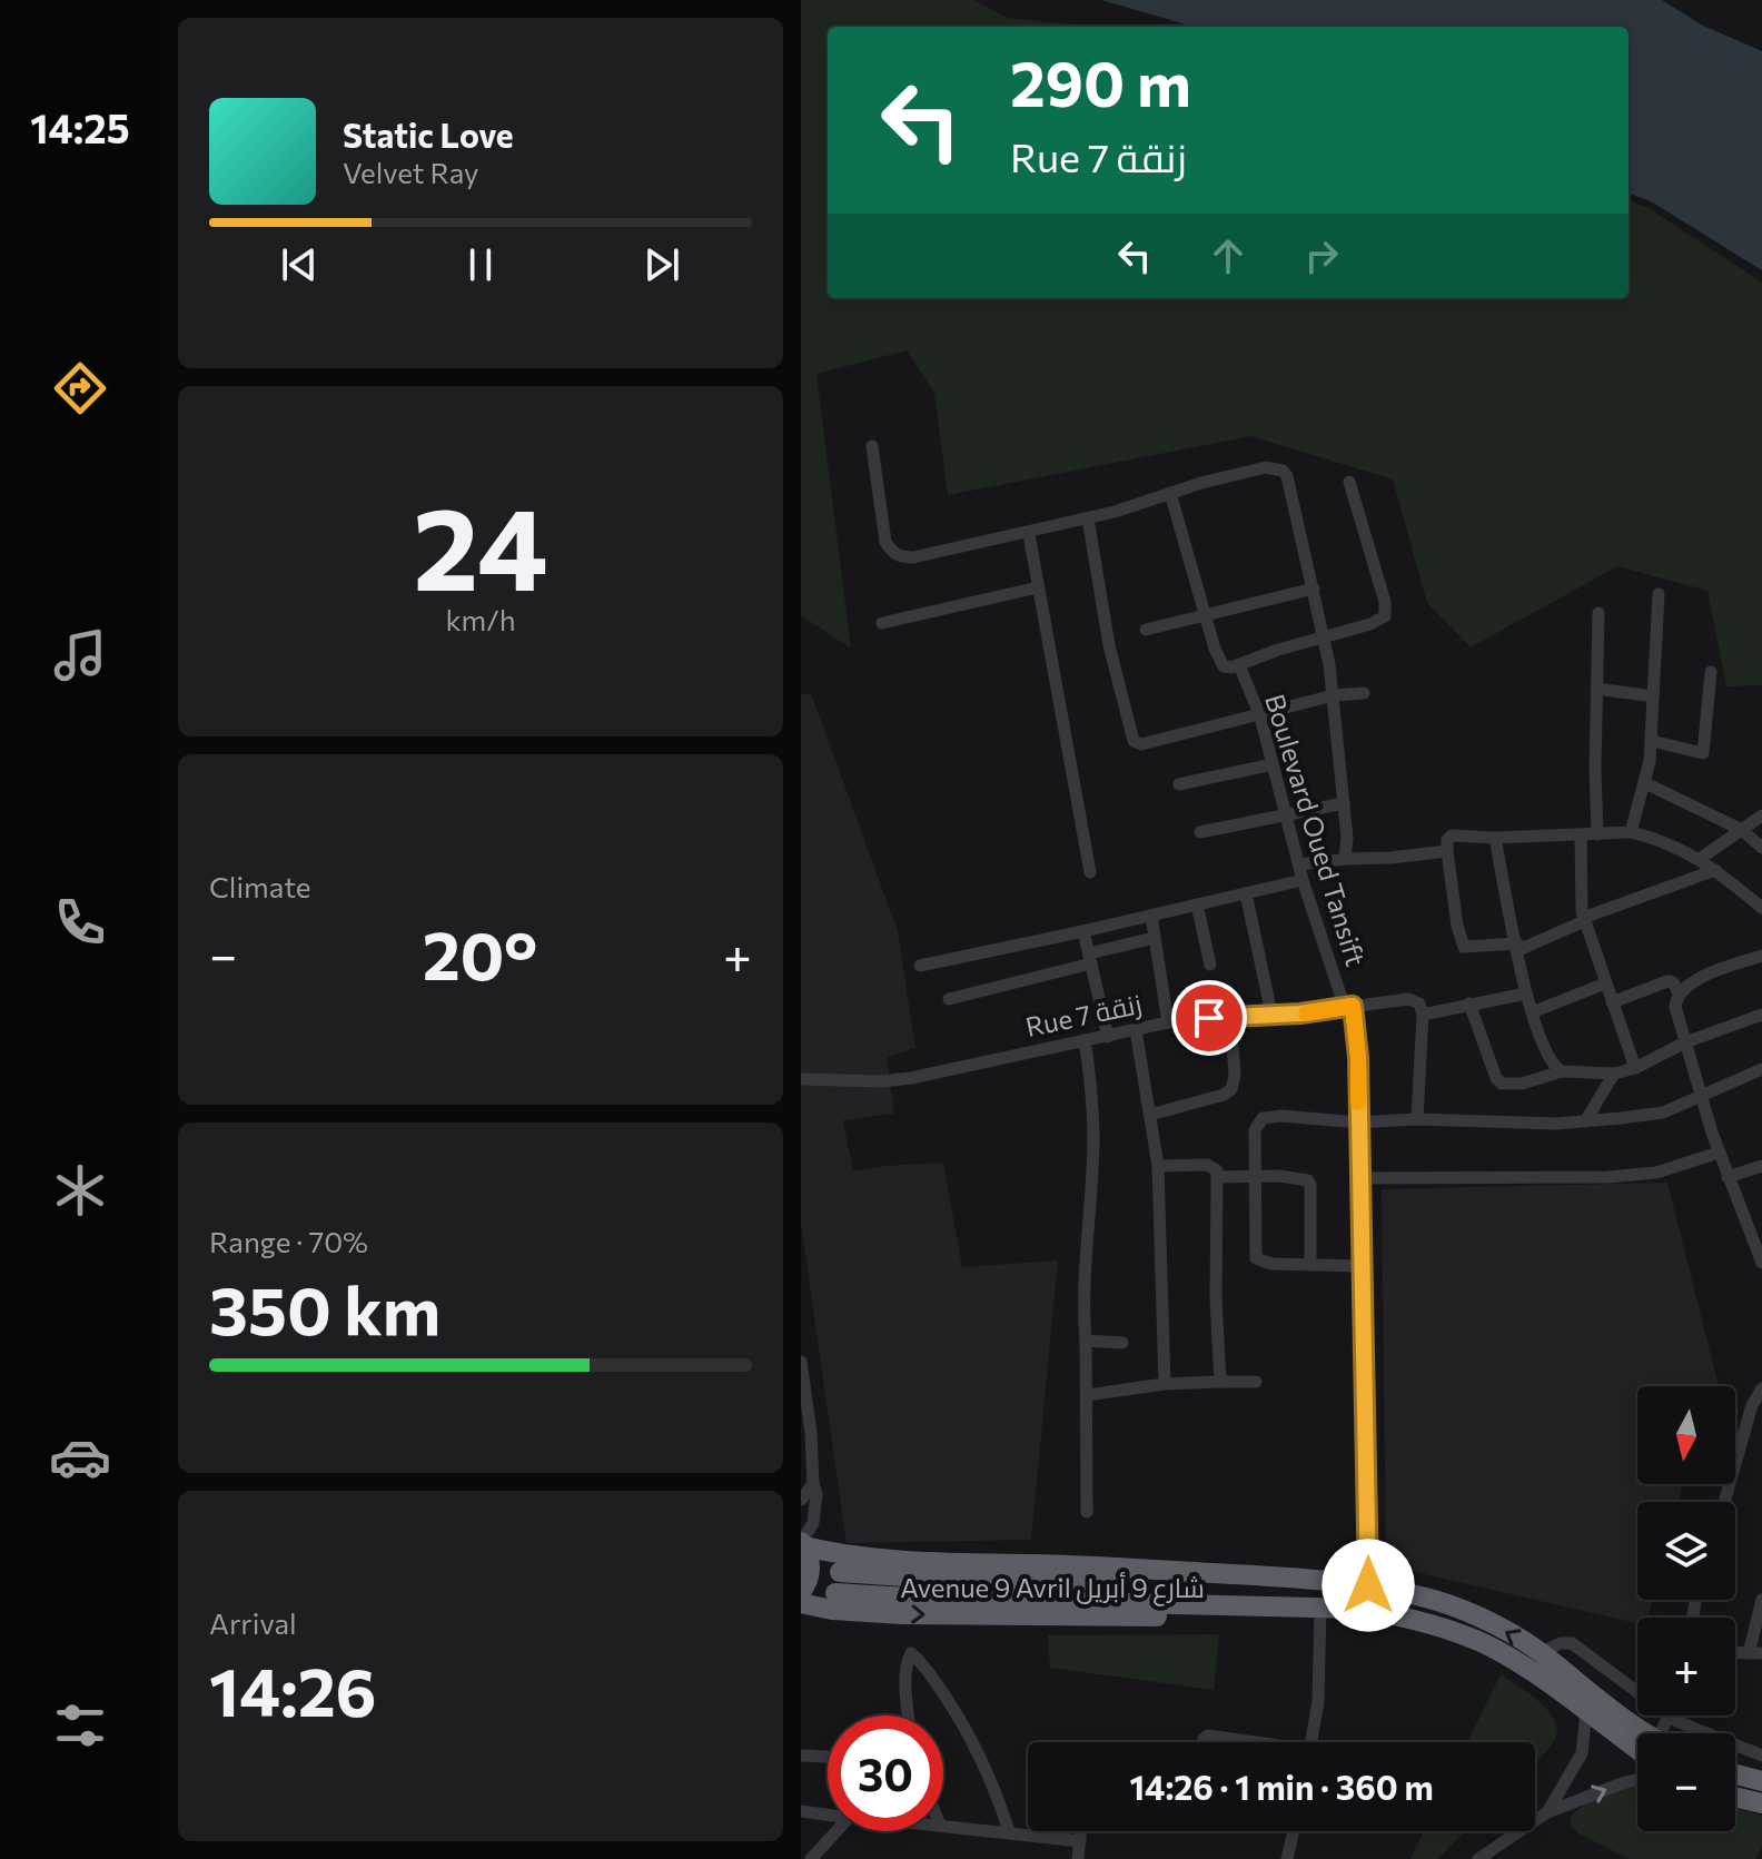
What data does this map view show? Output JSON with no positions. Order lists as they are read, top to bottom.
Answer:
{
  "streets": {
    "highway": ["Avenue 9 Avril شارع 9 أبريل"],
    "street": ["Boulevard Oued Tansift", "Rue 7 زنقة"]
  },
  "crossings": [
    ["Boulevard Oued Tansift", "Rue 7 زنقة"],
    ["Boulevard Oued Tansift", "Avenue 9 Avril شارع 9 أبريل"]
  ],
  "north": "bottom",
  "page": {
    "tabs": "14:25",
    "turn": ["290 m", "Rue 7 زنقة"],
    "song": ["Static Love", "Velvet Ray"],
    "tile": [
      ["24", "km/h"],
      "Climate",
      ["Range · 70%", "350 km"],
      ["Arrival", "14:26"]
    ],
    "heat": ["−", "20°", "+"],
    "map_buttons": ["+", "−"],
    "limit": "30",
    "trip": "14:26 · 1 min · 360 m"
  }
}
